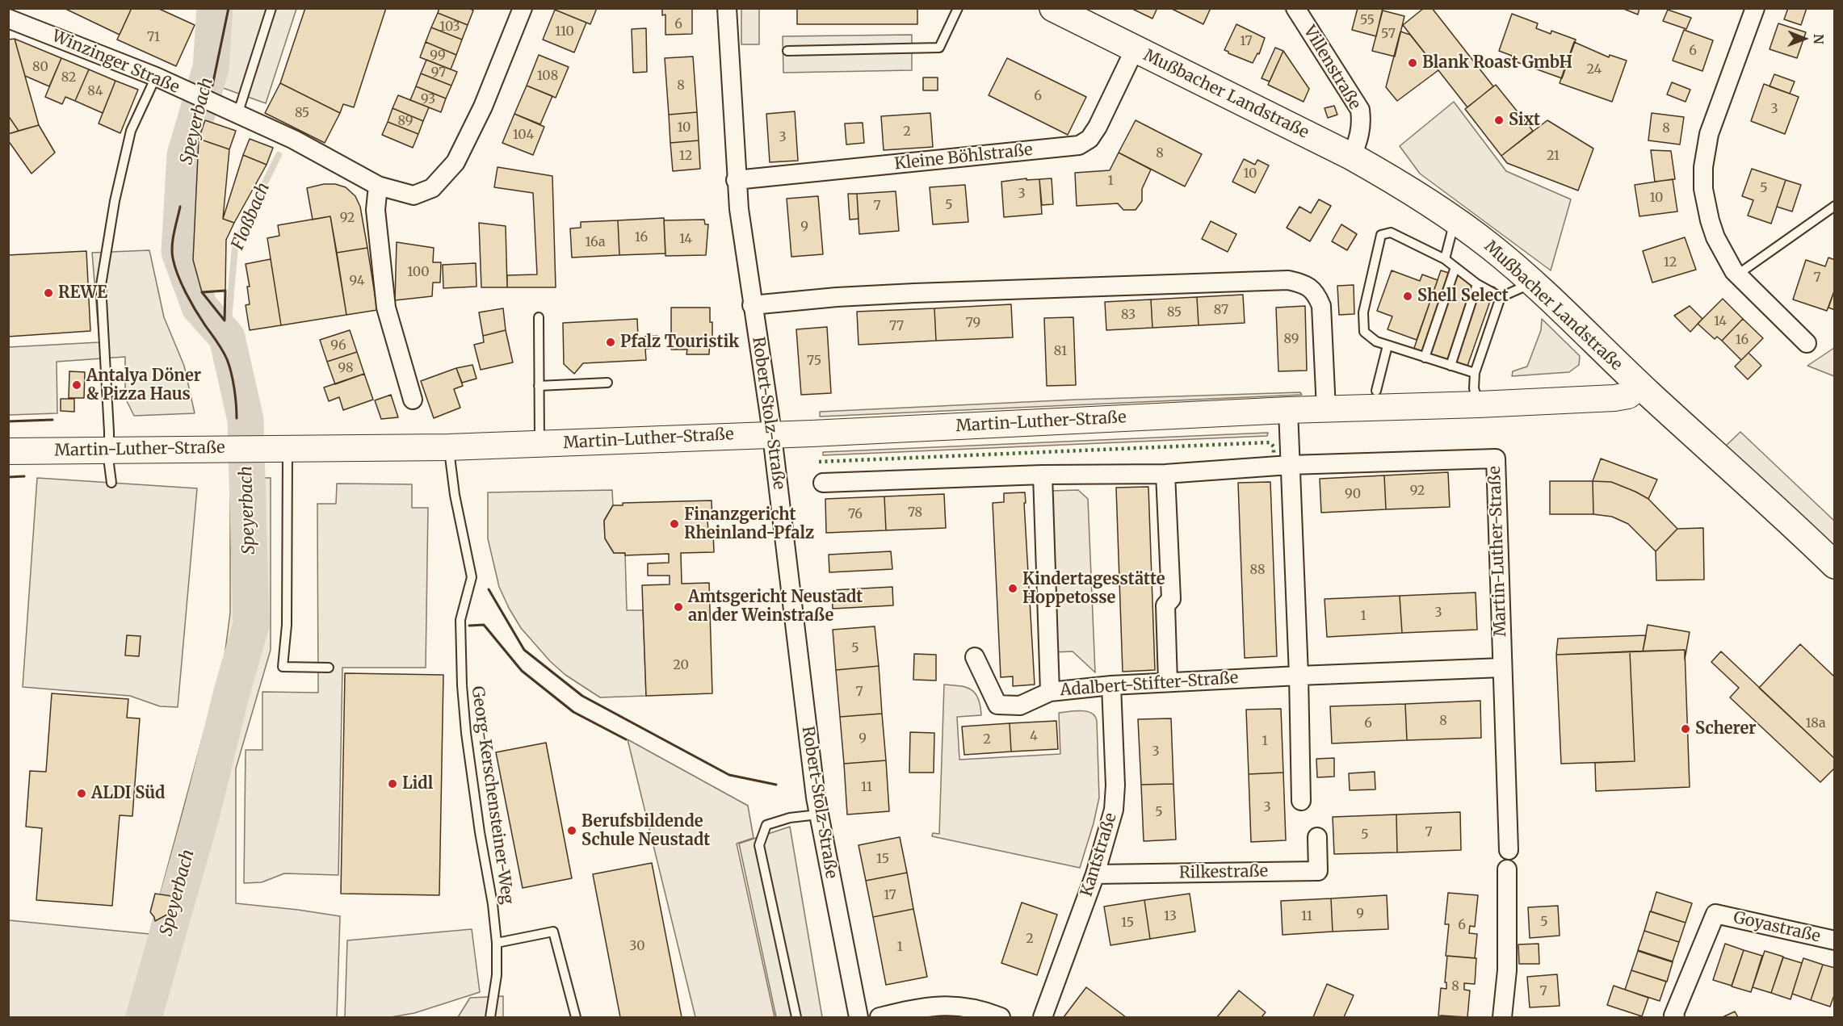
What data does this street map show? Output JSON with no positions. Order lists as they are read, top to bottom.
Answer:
{
  "streets": {
    "main road": ["Mußbacher Landstraße"],
    "street": [
      "Winzinger Straße",
      "Villenstraße",
      "Kleine Böhlstraße",
      "Robert-Stolz-Straße",
      "Martin-Luther-Straße",
      "Adalbert-Stifter-Straße",
      "Kantstraße",
      "Rilkestraße",
      "Goyastraße"
    ],
    "lane": ["Georg-Kerschensteiner-Weg"]
  },
  "crossings": [
    ["Villenstraße", "Mußbacher Landstraße"],
    ["Mußbacher Landstraße", "Kleine Böhlstraße"],
    ["Mußbacher Landstraße", "Martin-Luther-Straße"],
    ["Kleine Böhlstraße", "Robert-Stolz-Straße"],
    ["Robert-Stolz-Straße", "Martin-Luther-Straße"],
    ["Martin-Luther-Straße", "Adalbert-Stifter-Straße"],
    ["Martin-Luther-Straße", "Georg-Kerschensteiner-Weg"],
    ["Adalbert-Stifter-Straße", "Kantstraße"],
    ["Kantstraße", "Rilkestraße"]
  ],
  "water": ["Speyerbach", "Floßbach"],
  "places": [
    "Blank Roast GmbH",
    "Sixt",
    "REWE",
    "Shell Select",
    "Pfalz Touristik",
    "Antalya Döner & Pizza Haus",
    "Finanzgericht Rheinland-Pfalz",
    "Kindertagesstätte Hoppetosse",
    "Amtsgericht Neustadt an der Weinstraße",
    "Scherer",
    "Lidl",
    "ALDI Süd",
    "Berufsbildende Schule Neustadt"
  ],
  "house_numbers": [
    "55",
    "6",
    "103",
    "110",
    "57",
    "71",
    "17",
    "6",
    "99",
    "80",
    "24",
    "97",
    "108",
    "82",
    "8",
    "84",
    "6",
    "93",
    "3",
    "85",
    "89",
    "10",
    "8",
    "2",
    "104",
    "3",
    "8",
    "12",
    "21",
    "10",
    "1",
    "5",
    "3",
    "10",
    "5",
    "7",
    "92",
    "9",
    "16",
    "14",
    "16a",
    "12",
    "100",
    "7",
    "94",
    "87",
    "85",
    "83",
    "14",
    "79",
    "77",
    "89",
    "16",
    "96",
    "81",
    "75",
    "98",
    "92",
    "90",
    "78",
    "76",
    "88",
    "3",
    "1",
    "5",
    "20",
    "7",
    "8",
    "6",
    "18a",
    "4",
    "9",
    "2",
    "1",
    "3",
    "11",
    "3",
    "5",
    "7",
    "5",
    "15",
    "17",
    "9",
    "13",
    "11",
    "5",
    "15",
    "6",
    "2",
    "30",
    "1",
    "8",
    "7"
  ],
  "north": "right"
}
